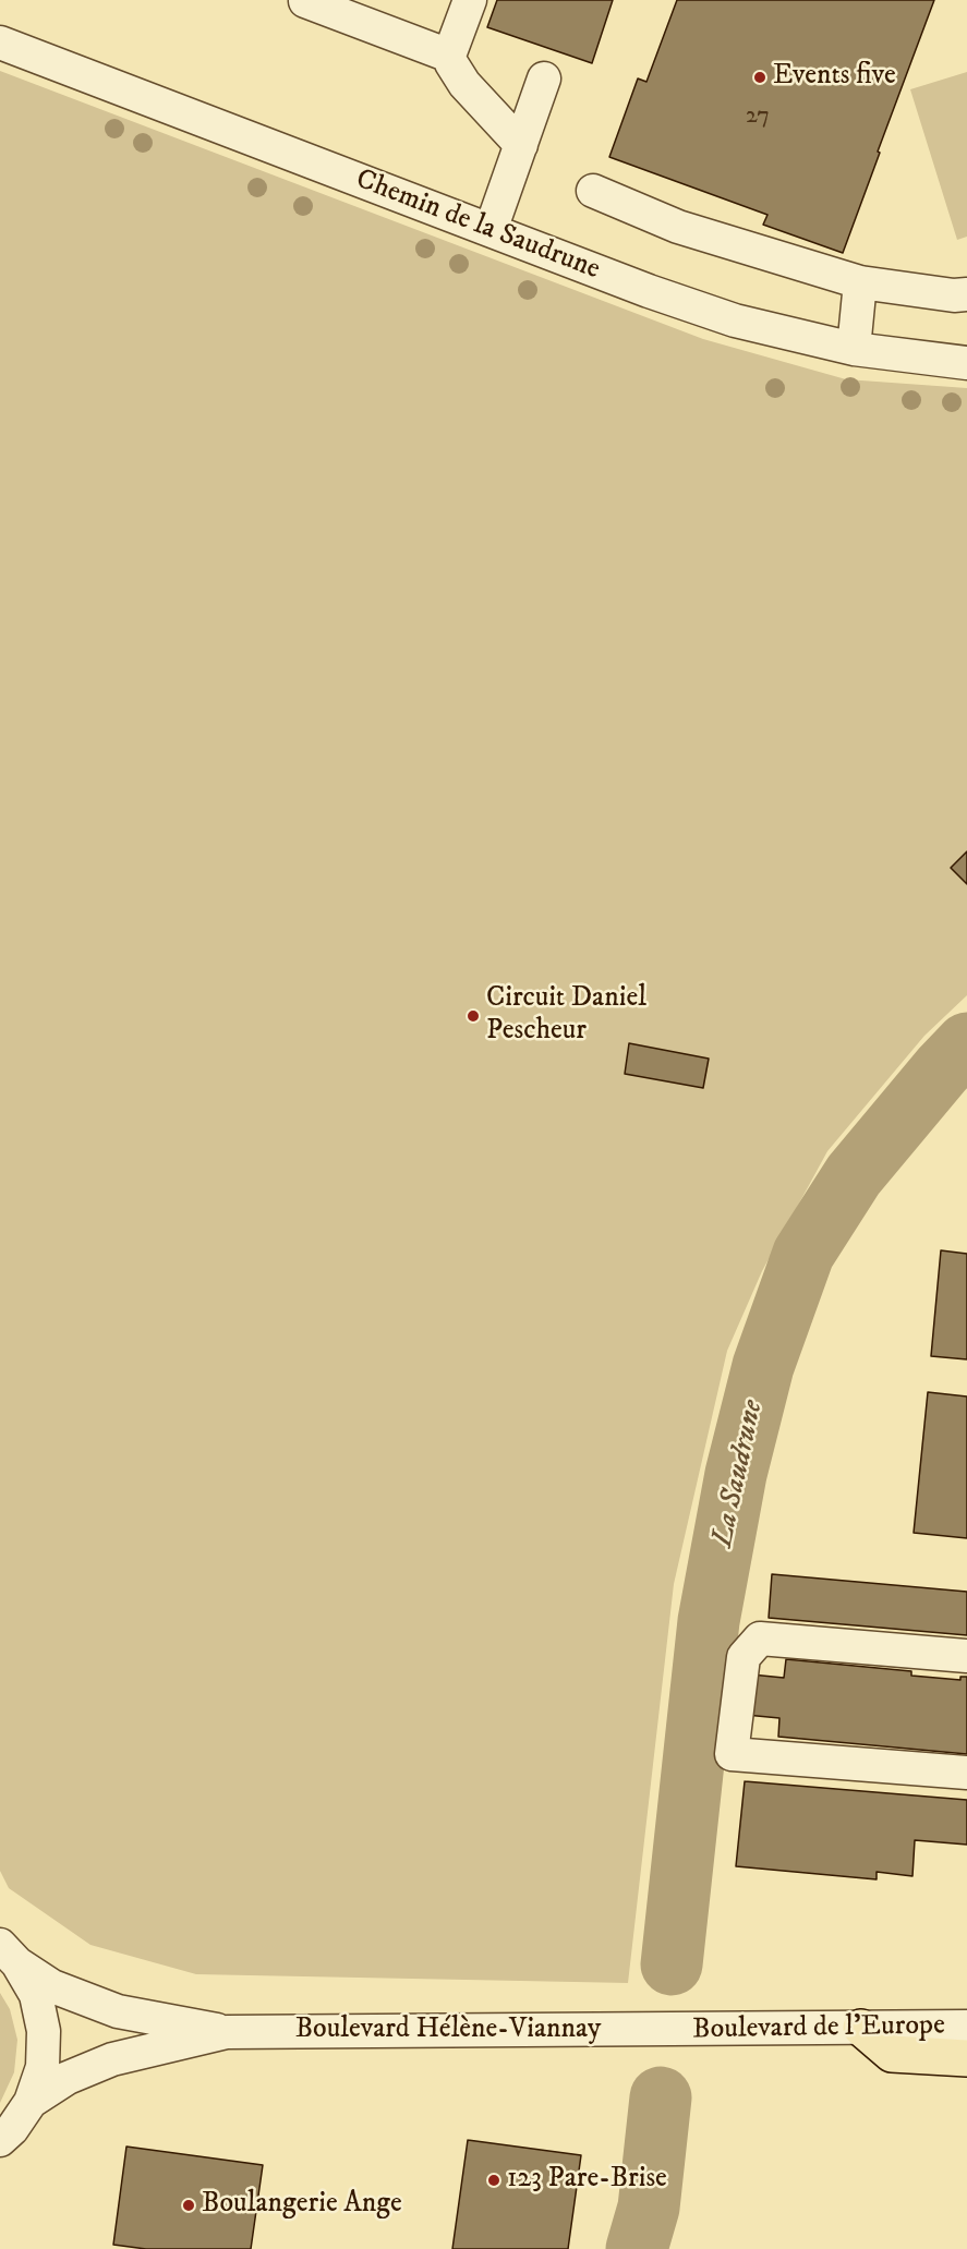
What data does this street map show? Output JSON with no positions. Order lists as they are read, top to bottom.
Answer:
{
  "streets": {
    "street": ["Chemin de la Saudrune", "Boulevard de l'Europe", "Boulevard Hélène-Viannay"]
  },
  "crossings": [
    ["Boulevard de l'Europe", "Boulevard Hélène-Viannay"]
  ],
  "water": ["La Saudrune"],
  "places": [
    "Events five",
    "Circuit Daniel Pescheur",
    "123 Pare-Brise",
    "Boulangerie Ange"
  ],
  "house_numbers": ["27"]
}
